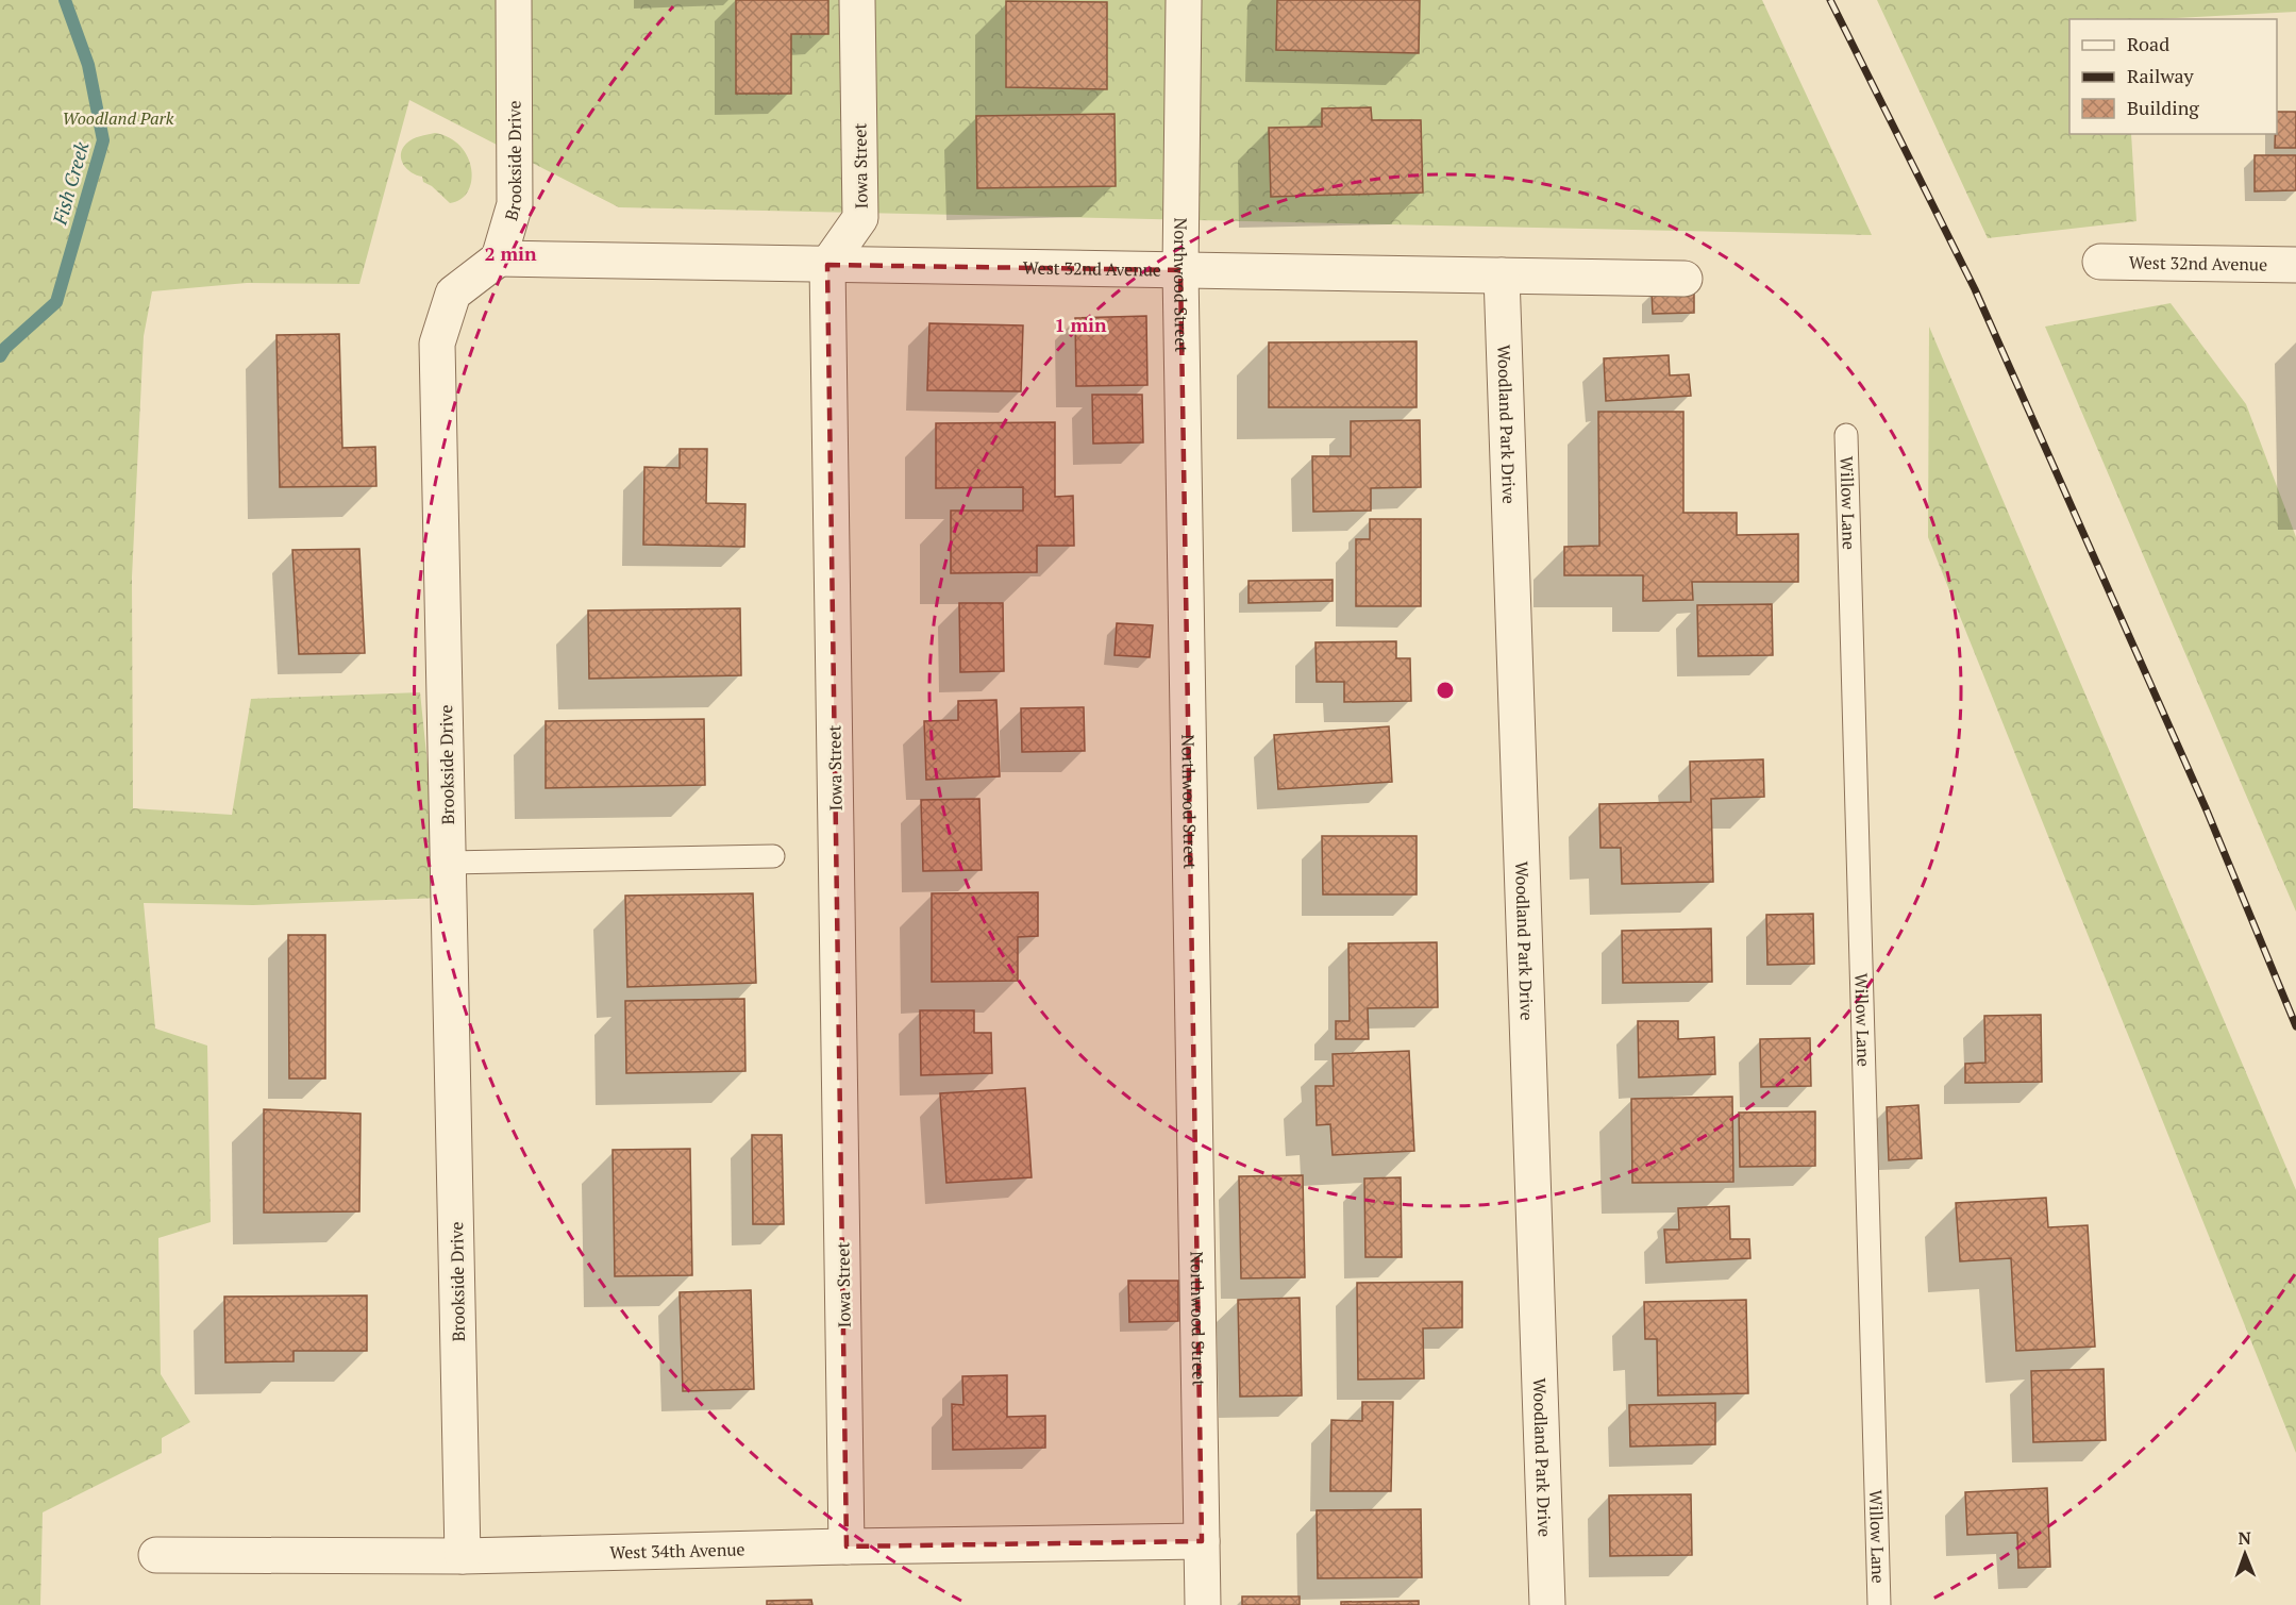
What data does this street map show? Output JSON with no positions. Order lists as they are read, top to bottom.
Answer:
{
  "streets": {
    "street": [
      "Brookside Drive",
      "Iowa Street",
      "West 32nd Avenue",
      "Northwood Street",
      "Woodland Park Drive",
      "West 34th Avenue"
    ],
    "lane": ["Willow Lane"]
  },
  "crossings": [
    ["Brookside Drive", "West 32nd Avenue"],
    ["Brookside Drive", "West 34th Avenue"],
    ["Iowa Street", "West 32nd Avenue"],
    ["Iowa Street", "West 34th Avenue"],
    ["West 32nd Avenue", "Northwood Street"],
    ["West 32nd Avenue", "Woodland Park Drive"],
    ["Northwood Street", "West 34th Avenue"]
  ],
  "water": ["Fish Creek"],
  "parks": ["Woodland Park"],
  "legend": ["Road", "Railway", "Building"],
  "north": "top",
  "rings": ["2 min", "1 min"]
}
